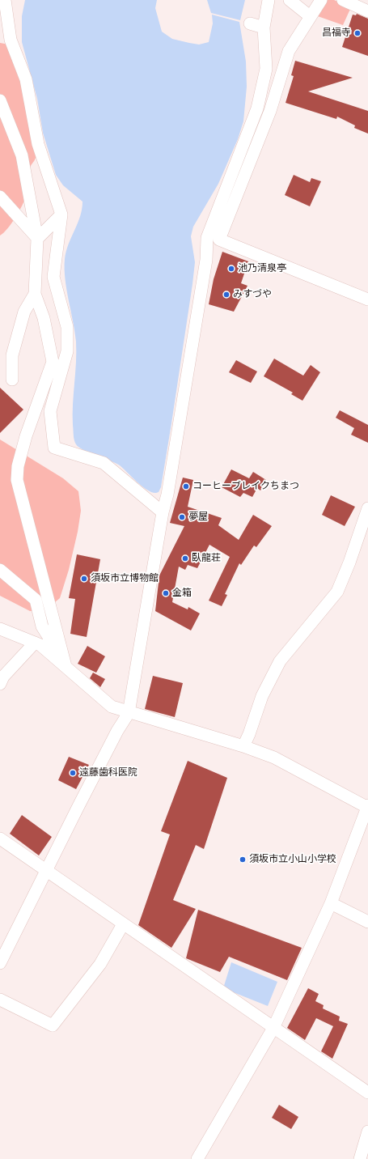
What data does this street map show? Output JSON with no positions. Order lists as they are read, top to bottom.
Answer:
{
  "places": [
    "昌福寺",
    "池乃清泉亭",
    "みすづや",
    "コーヒーブレイクちまつ",
    "夢屋",
    "臥龍荘",
    "須坂市立博物館",
    "金箱",
    "遠藤歯科医院",
    "須坂市立小山小学校"
  ]
}
